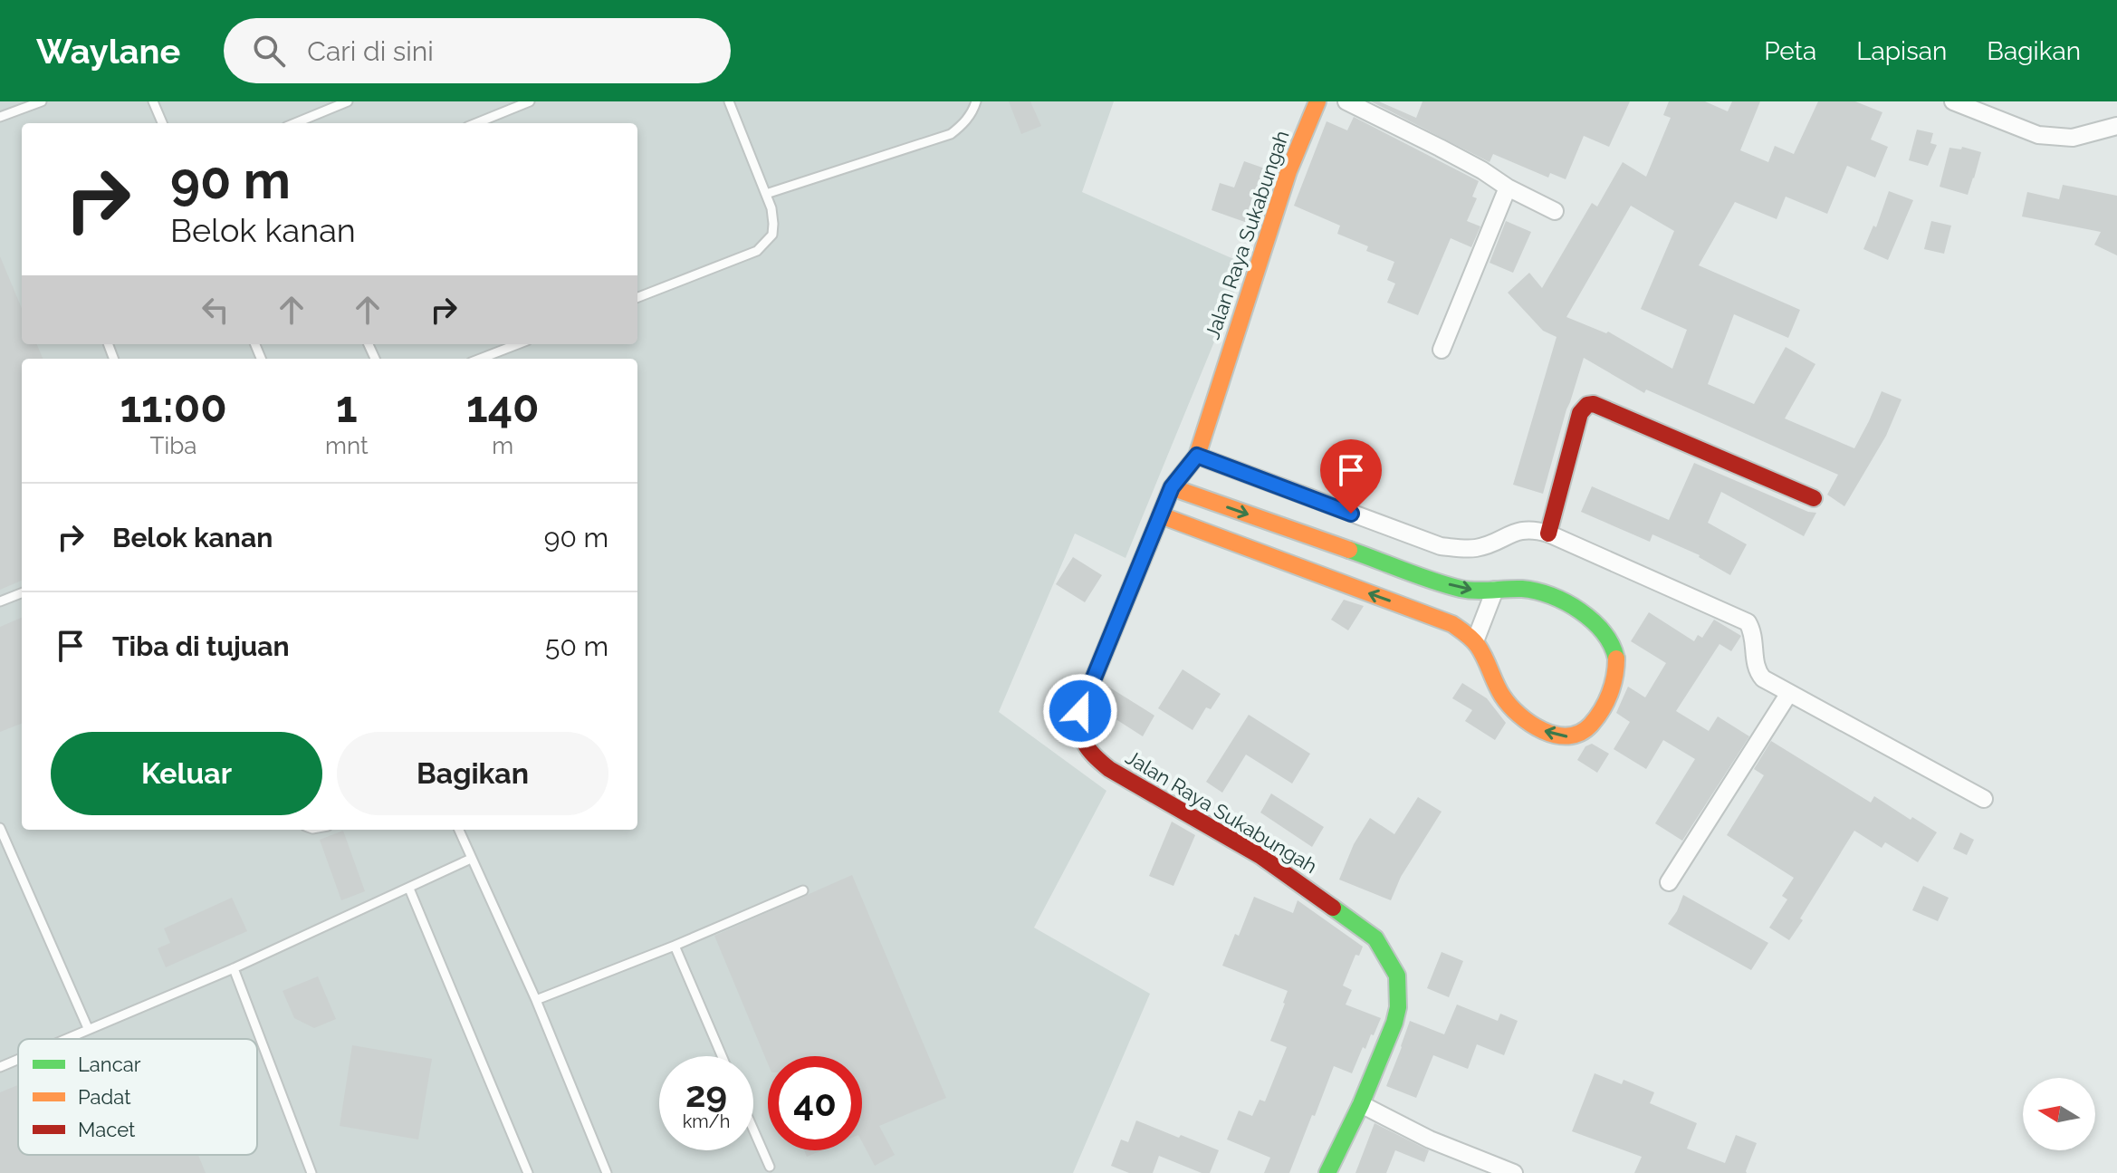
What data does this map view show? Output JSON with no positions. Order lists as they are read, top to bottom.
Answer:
{
  "streets": {
    "street": ["Jalan Raya Sukabungah"]
  },
  "legend": ["Lancar", "Padat", "Macet"],
  "north": "left",
  "page": {
    "header": "Waylane",
    "search": "Cari di sini",
    "nav": ["Peta", "Lapisan", "Bagikan"],
    "turn": ["90 m", "Belok kanan"],
    "eta": [
      "11:00",
      "Tiba",
      "1",
      "mnt",
      "140",
      "m"
    ],
    "list": [
      {
        "name": "Belok kanan",
        "value": "90 m"
      },
      {
        "name": "Tiba di tujuan",
        "value": "50 m"
      }
    ],
    "buttons": ["Keluar", "Bagikan"],
    "speed": "29 km/h",
    "limit": "40"
  }
}
